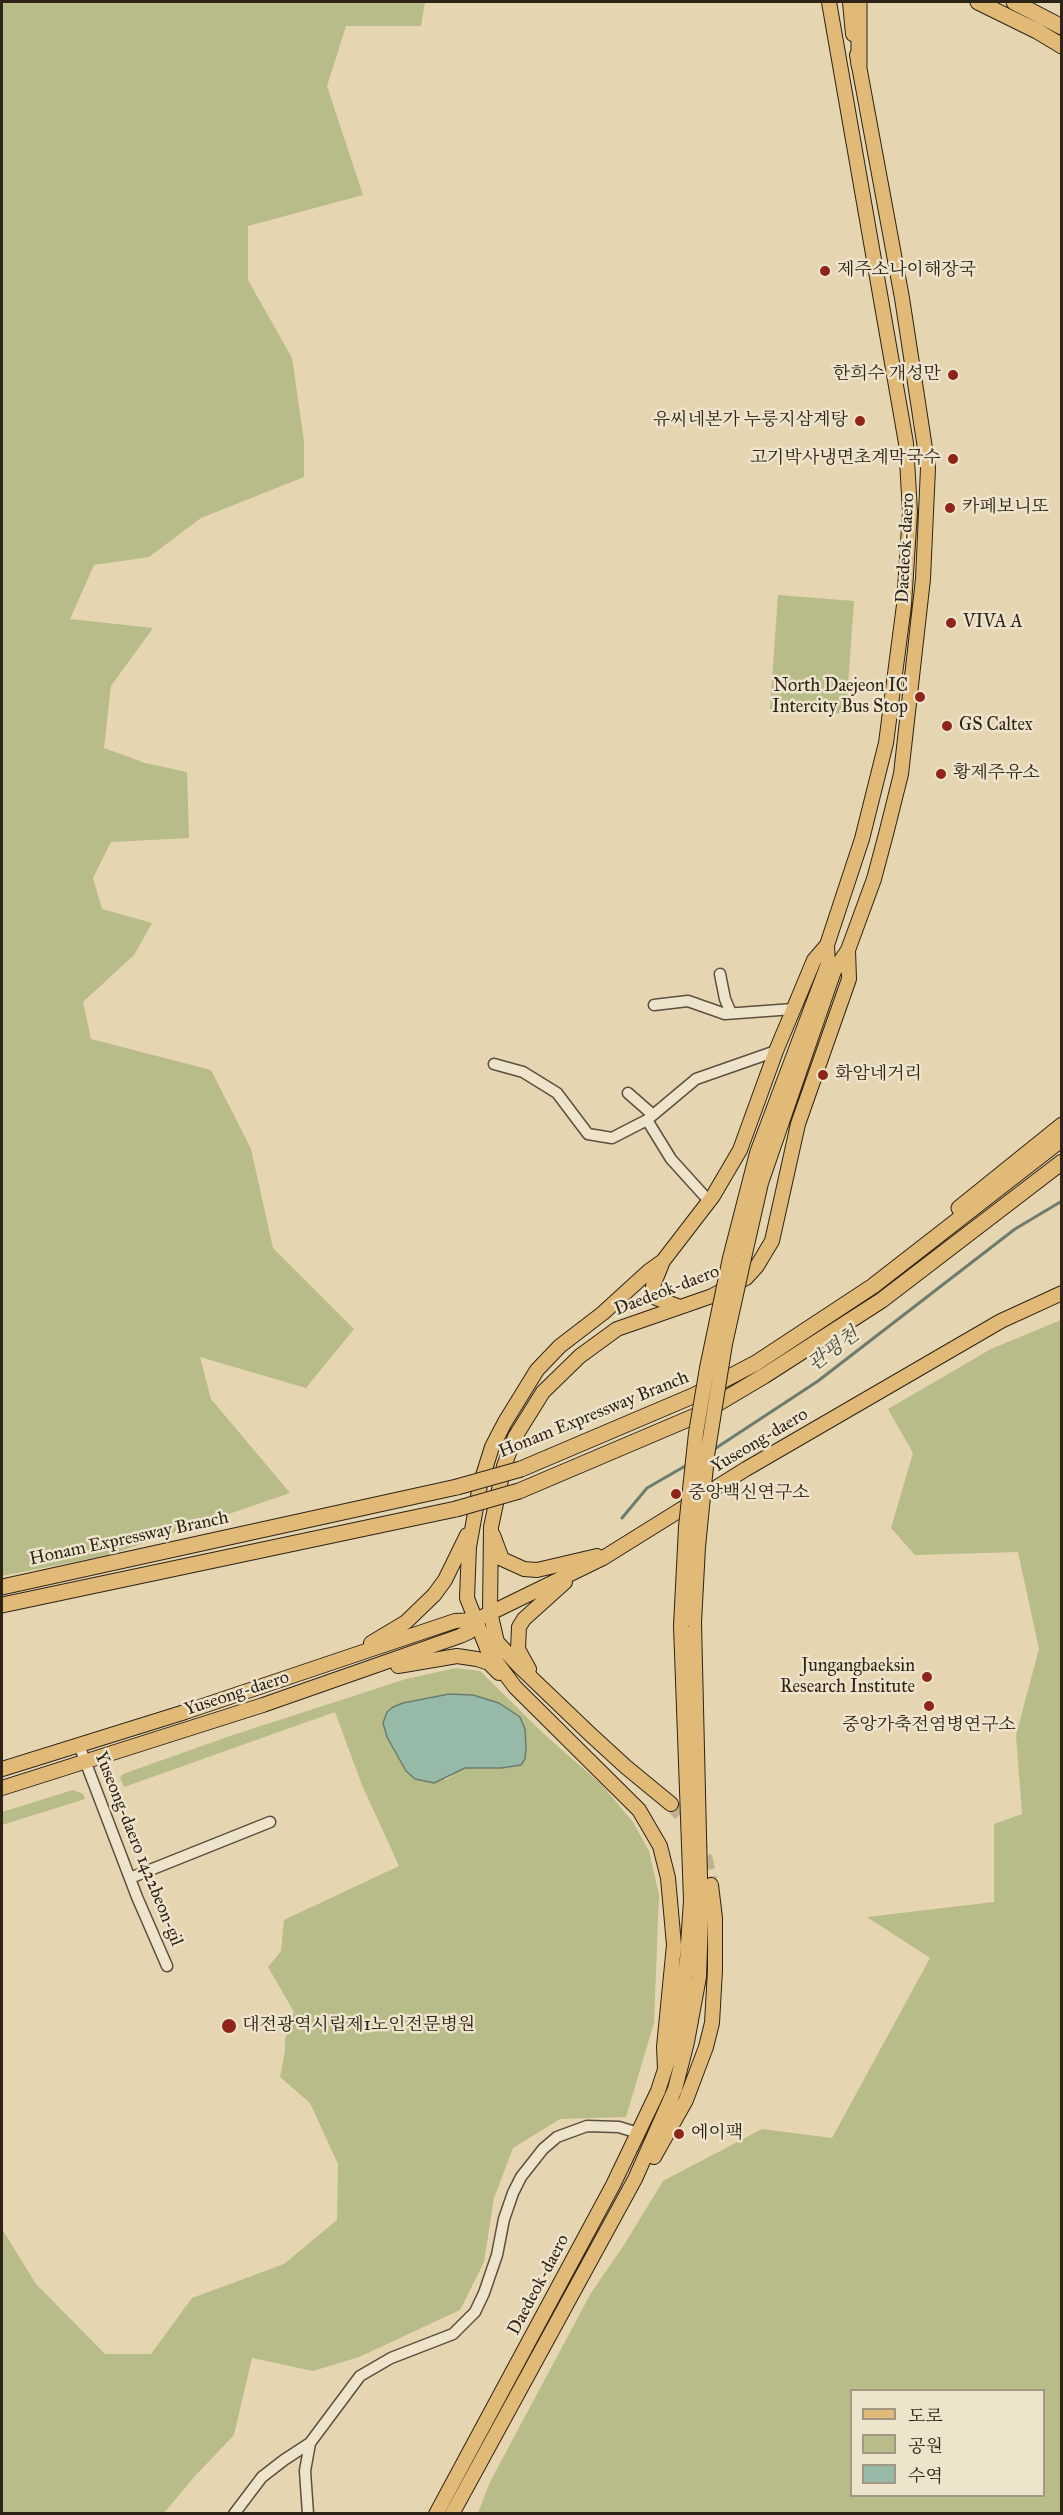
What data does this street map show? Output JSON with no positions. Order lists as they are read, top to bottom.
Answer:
{
  "streets": {
    "highway": ["Honam Expressway Branch"],
    "main road": ["Daedeok-daero", "Yuseong-daero"],
    "street": ["Yuseong-daero 1422beon-gil"]
  },
  "crossings": [
    ["Daedeok-daero", "Yuseong-daero"],
    ["Yuseong-daero", "Yuseong-daero 1422beon-gil"]
  ],
  "water": ["관평천"],
  "places": [
    "제주소나이해장국",
    "한희수 개성만",
    "유씨네본가 누룽지삼계탕",
    "고기박사냉면초계막국수",
    "카페보니또",
    "VIVA A",
    "North Daejeon IC Intercity Bus Stop",
    "GS Caltex",
    "황제주유소",
    "화암네거리",
    "중앙백신연구소",
    "Jungangbaeksin Research Institute",
    "중앙가축전염병연구소",
    "대전광역시립제1노인전문병원",
    "에이팩"
  ],
  "legend": ["도로", "공원", "수역"]
}
